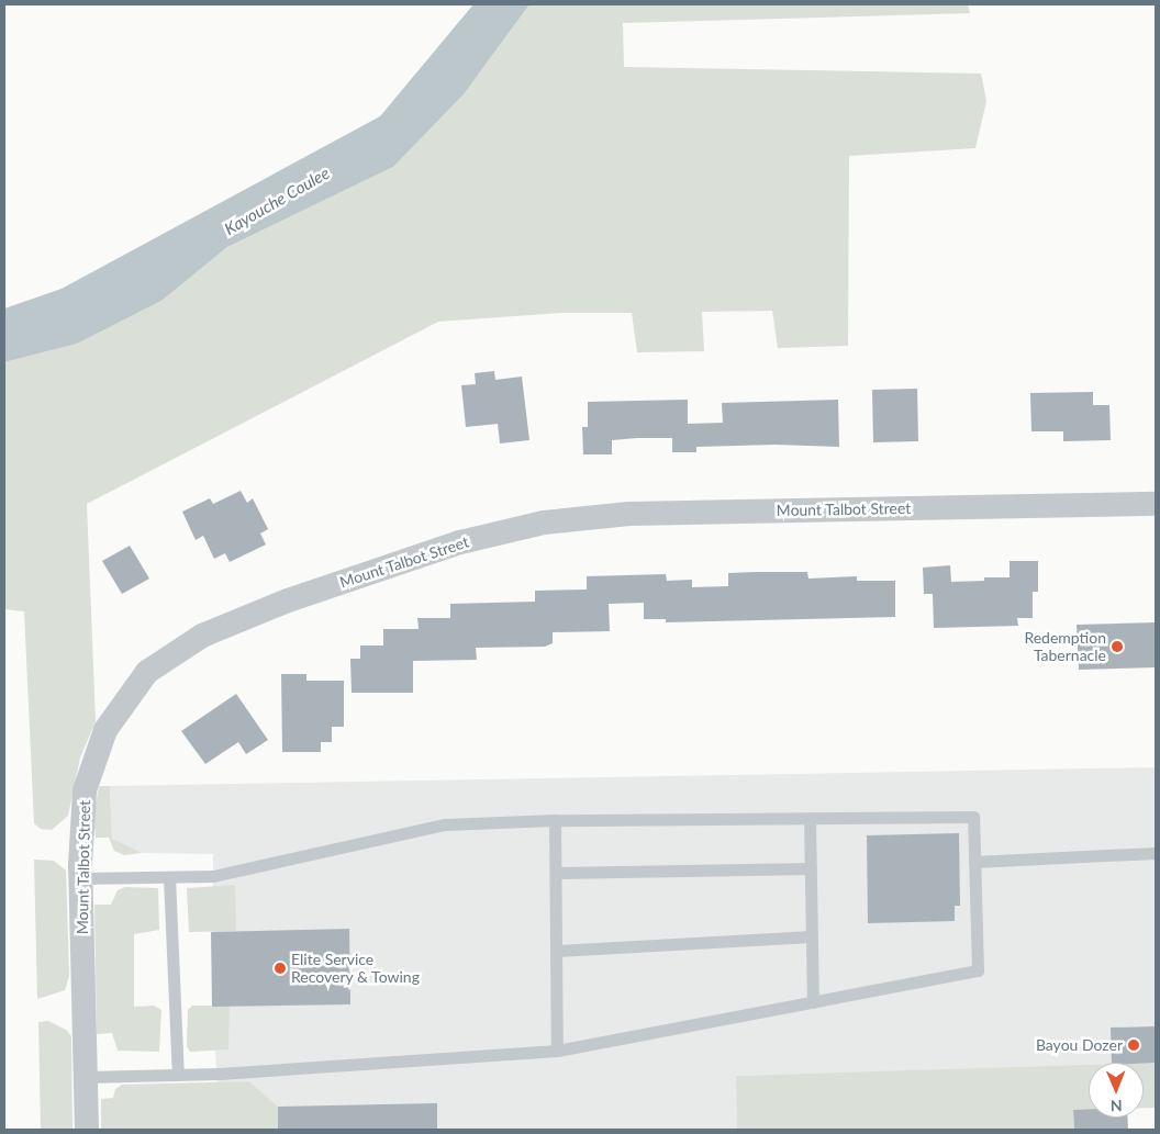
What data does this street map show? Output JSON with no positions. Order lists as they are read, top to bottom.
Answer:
{
  "streets": {
    "street": ["Mount Talbot Street"]
  },
  "water": ["Kayouche Coulee"],
  "places": ["Redemption Tabernacle", "Elite Service Recovery & Towing", "Bayou Dozer"],
  "north": "bottom"
}
